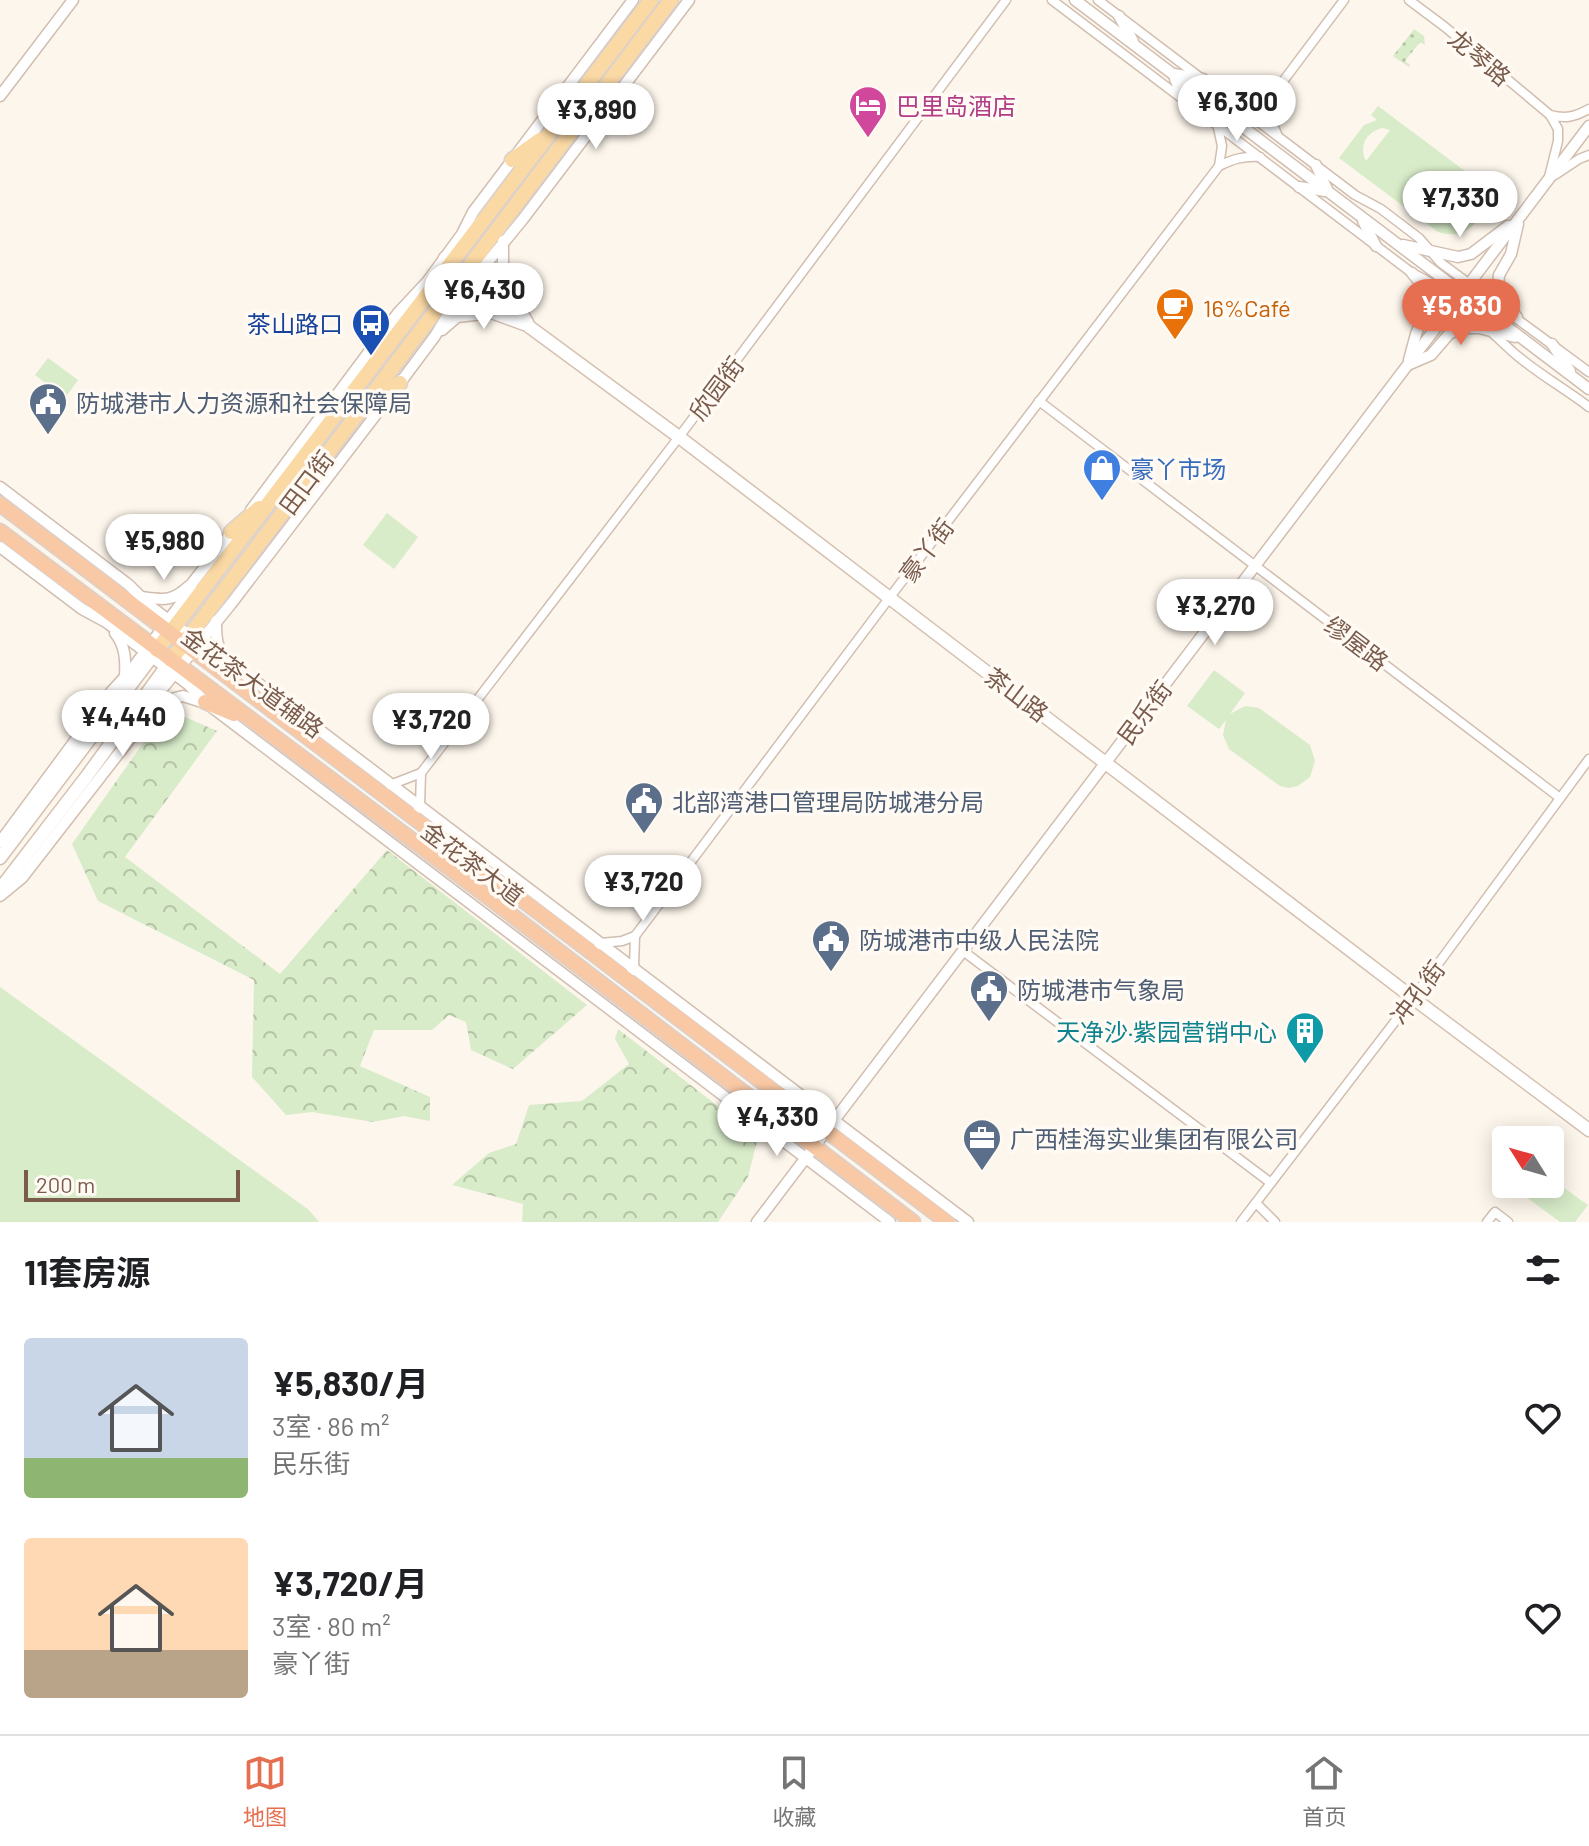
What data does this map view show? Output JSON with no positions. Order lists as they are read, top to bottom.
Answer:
{
  "streets": {
    "highway": ["金花茶大道"],
    "main road": ["田口街", "茶山路"],
    "street": [
      "龙琴路",
      "欣园街",
      "豪丫街",
      "缪屋路",
      "金花茶大道辅路",
      "民乐街",
      "冲孔街"
    ]
  },
  "crossings": [
    ["欣园街", "茶山路"],
    ["田口街", "金花茶大道辅路"],
    ["田口街", "茶山路"],
    ["田口街", "金花茶大道"],
    ["豪丫街", "缪屋路"],
    ["豪丫街", "茶山路"],
    ["缪屋路", "民乐街"],
    ["缪屋路", "冲孔街"],
    ["金花茶大道辅路", "金花茶大道"],
    ["茶山路", "民乐街"],
    ["茶山路", "冲孔街"],
    ["民乐街", "金花茶大道"]
  ],
  "places": {
    "hotel": ["巴里岛酒店"],
    "cafe": ["16%Café"],
    "bus stop": ["茶山路口"],
    "public building": [
      "防城港市人力资源和社会保障局",
      "北部湾港口管理局防城港分局",
      "防城港市中级人民法院",
      "防城港市气象局"
    ],
    "shop": ["豪丫市场"],
    "building": ["天净沙·紫园营销中心"],
    "office": ["广西桂海实业集团有限公司"]
  },
  "scale_bar": "200 m",
  "north": "top left",
  "page": {
    "price": [
      "¥6,300",
      "¥3,890",
      "¥7,330",
      "¥6,430",
      "¥5,830",
      "¥5,980",
      "¥3,270",
      "¥4,440",
      "¥3,720",
      "¥3,720",
      "¥4,330"
    ],
    "scale": "200 m",
    "heading": "11套房源",
    "list": [
      {
        "name": "¥5,830/月",
        "note": "3室 · 86 m² · 民乐街"
      },
      {
        "name": "¥3,720/月",
        "note": "3室 · 80 m² · 豪丫街"
      }
    ],
    "tabs": ["地图", "收藏", "首页"]
  }
}
